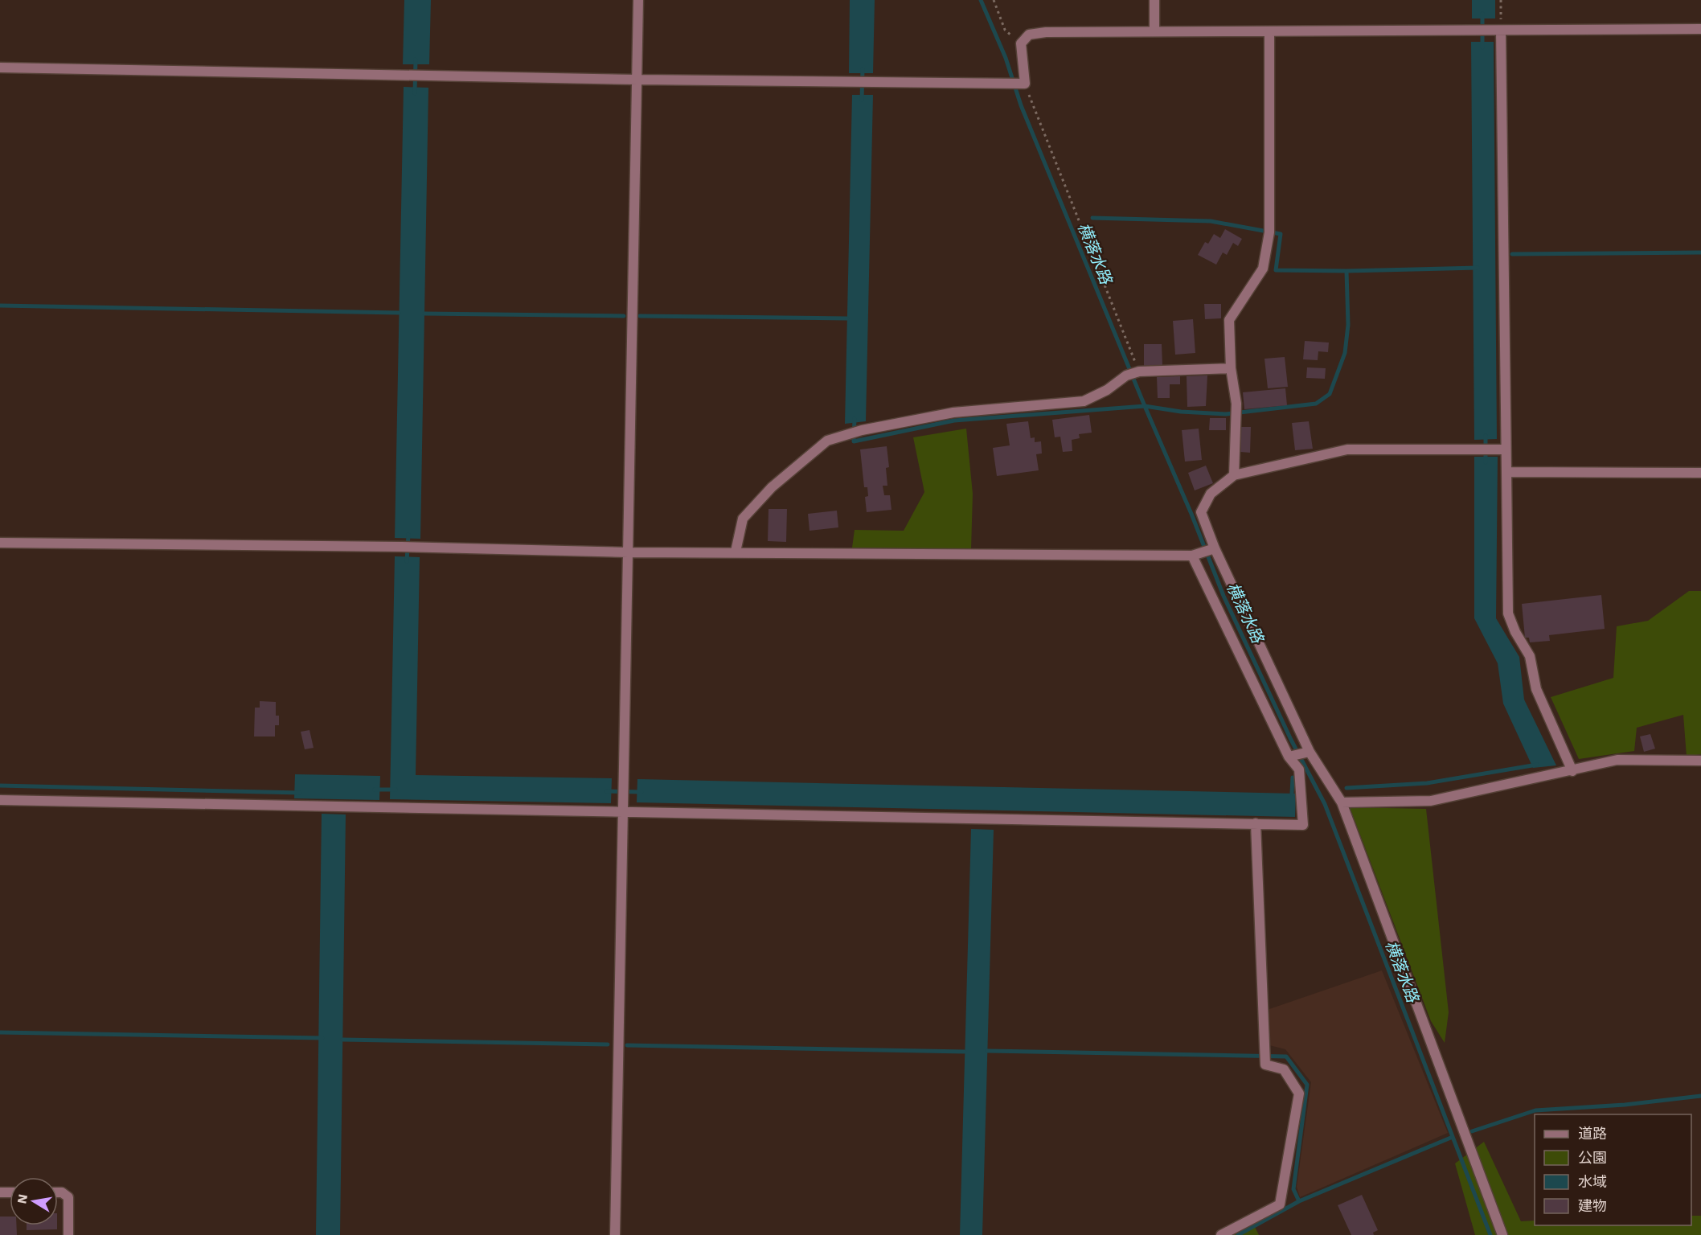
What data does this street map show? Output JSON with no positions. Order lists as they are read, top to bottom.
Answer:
{
  "water": ["横落水路"],
  "legend": [
    "道路",
    "公園",
    "水域",
    "建物"
  ],
  "north": "left"
}
